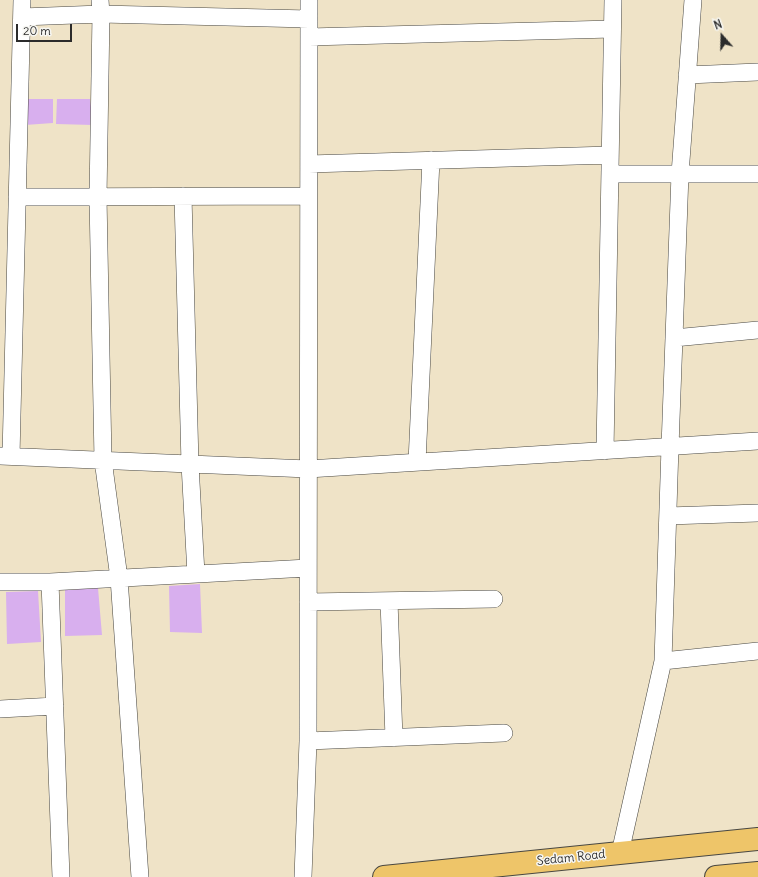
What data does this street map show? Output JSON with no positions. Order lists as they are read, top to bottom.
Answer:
{
  "streets": {
    "main road": ["Sedam Road"]
  },
  "scale_bar": "20 m",
  "north": "top"
}
